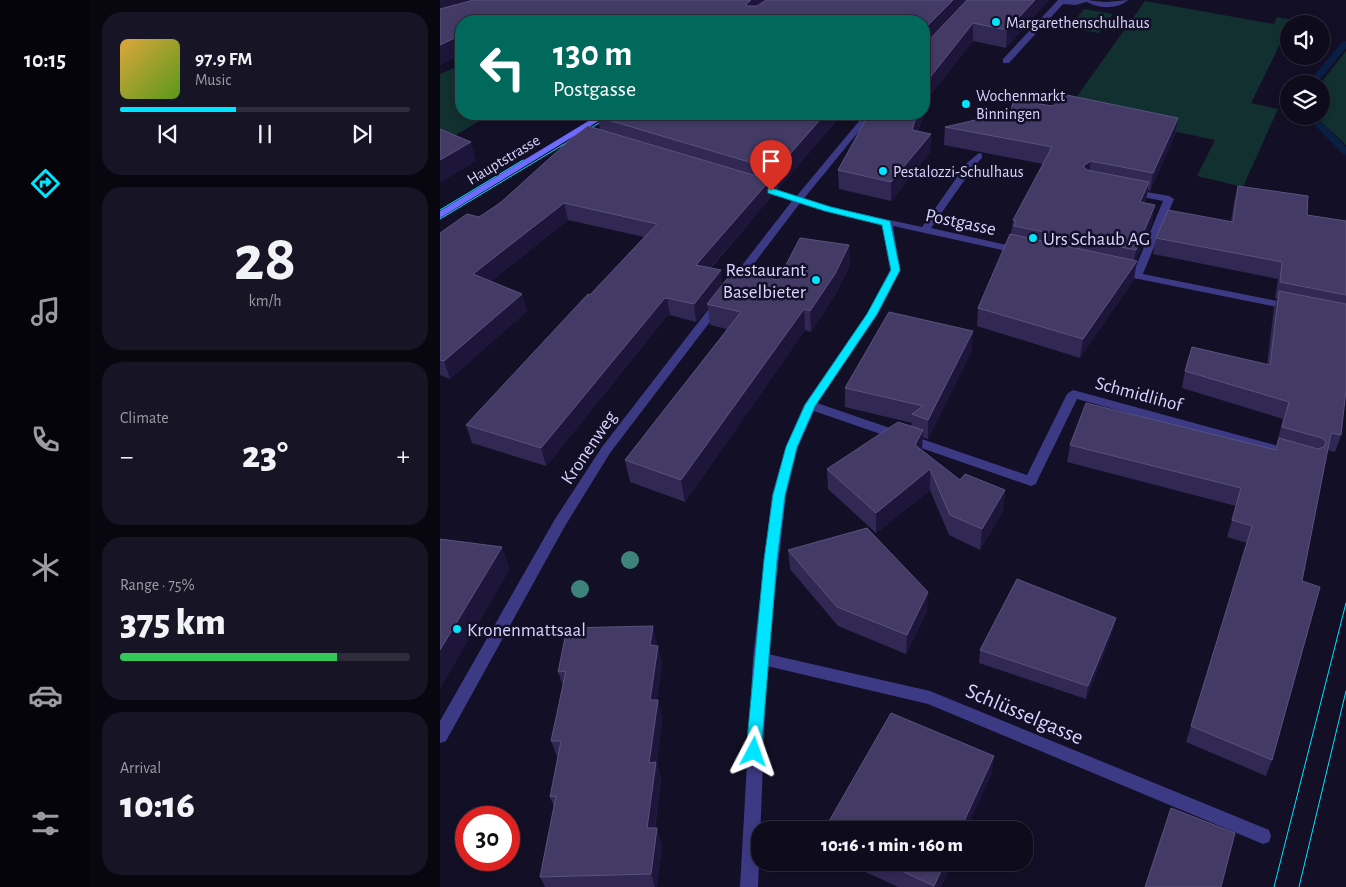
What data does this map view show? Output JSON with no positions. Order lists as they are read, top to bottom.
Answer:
{
  "streets": {
    "main road": ["Hauptstrasse"],
    "street": [
      "Postgasse",
      "Schmidlihof",
      "Kronenweg",
      "Schlüsselgasse"
    ]
  },
  "crossings": [
    ["Postgasse", "Kronenweg"]
  ],
  "places": [
    "Margarethenschulhaus",
    "Wochenmarkt Binningen",
    "Pestalozzi-Schulhaus",
    "Urs Schaub AG",
    "Restaurant Baselbieter",
    "Kronenmattsaal"
  ],
  "page": {
    "tabs": "10:15",
    "turn": ["130 m", "Postgasse"],
    "song": ["97.9 FM", "Music"],
    "tile": [
      ["28", "km/h"],
      "Climate",
      ["Range · 75%", "375 km"],
      ["Arrival", "10:16"]
    ],
    "heat": ["−", "23°", "+"],
    "limit": "30",
    "trip": "10:16 · 1 min · 160 m"
  }
}
